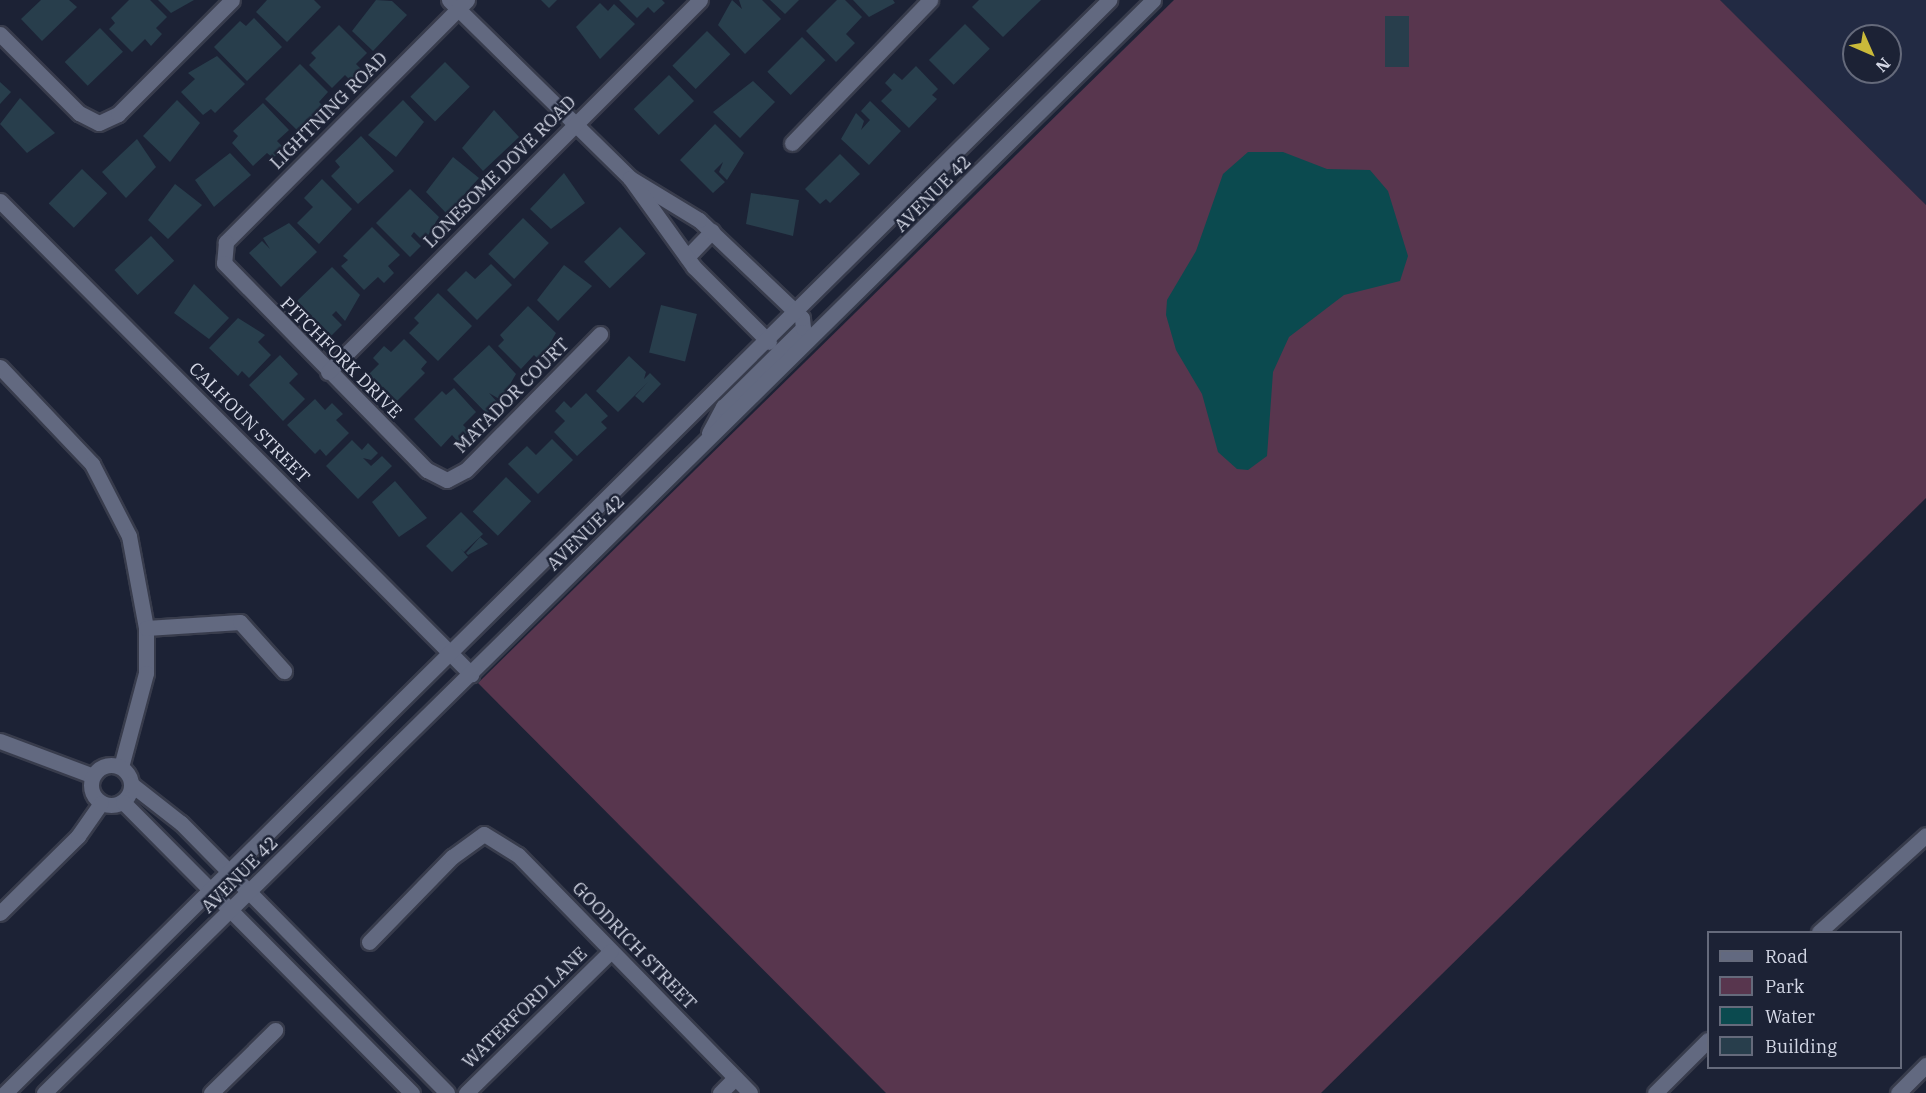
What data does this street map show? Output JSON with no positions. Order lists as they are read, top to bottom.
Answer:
{
  "streets": {
    "street": [
      "LIGHTNING ROAD",
      "LONESOME DOVE ROAD",
      "AVENUE 42",
      "PITCHFORK DRIVE",
      "MATADOR COURT",
      "CALHOUN STREET",
      "GOODRICH STREET",
      "WATERFORD LANE"
    ]
  },
  "crossings": [
    ["LIGHTNING ROAD", "PITCHFORK DRIVE"],
    ["LONESOME DOVE ROAD", "PITCHFORK DRIVE"],
    ["AVENUE 42", "CALHOUN STREET"],
    ["PITCHFORK DRIVE", "MATADOR COURT"],
    ["GOODRICH STREET", "WATERFORD LANE"]
  ],
  "legend": [
    "Road",
    "Park",
    "Water",
    "Building"
  ],
  "north": "bottom right"
}
